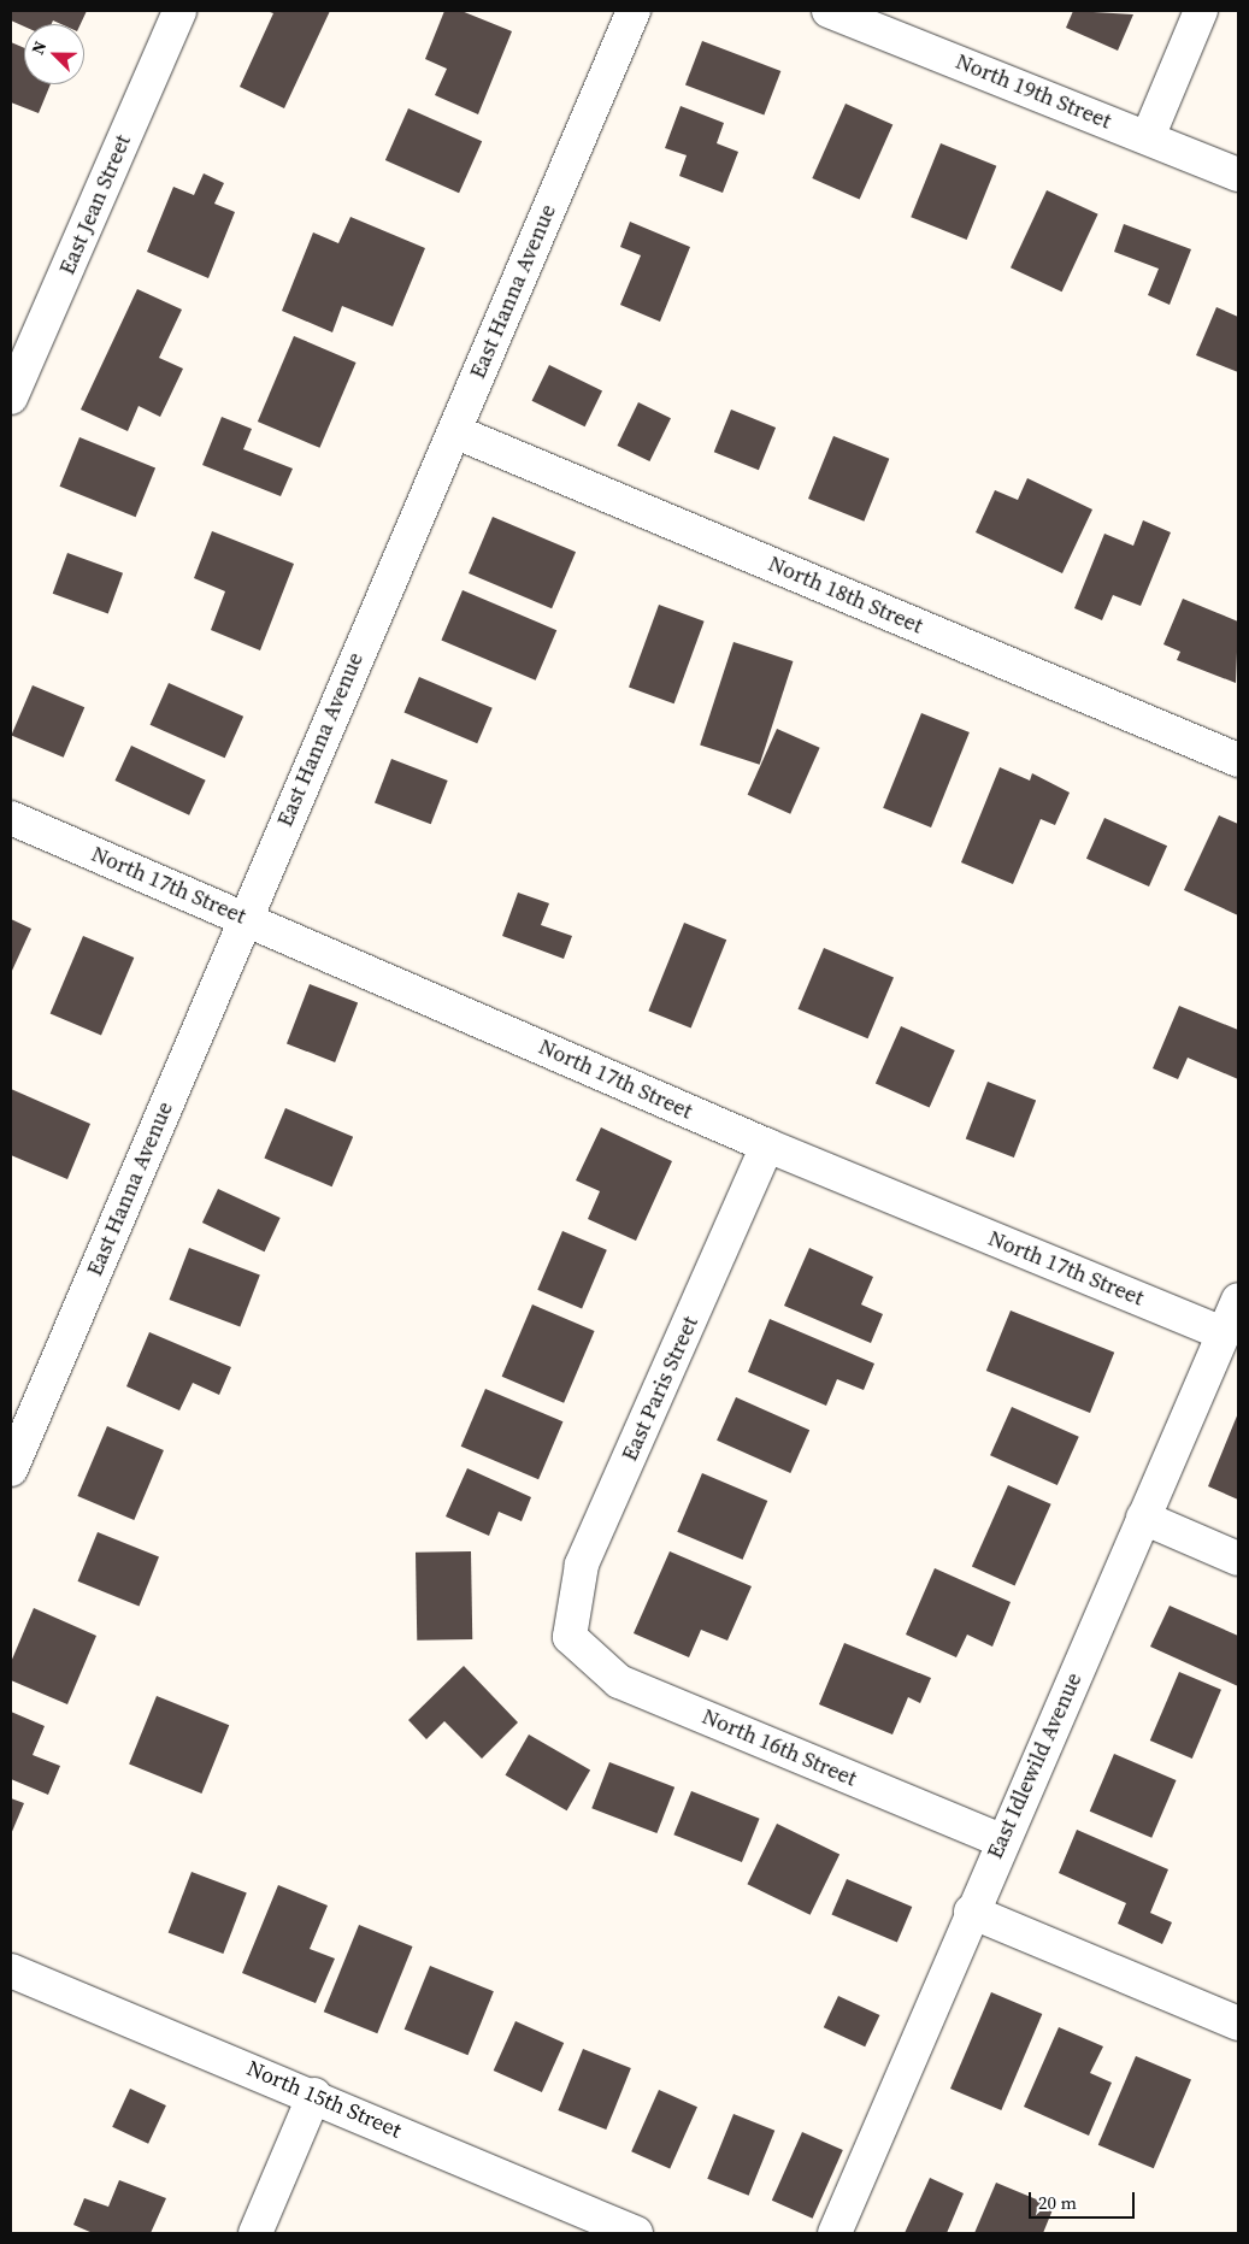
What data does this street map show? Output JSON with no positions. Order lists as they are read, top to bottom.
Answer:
{
  "streets": {
    "street": [
      "North 19th Street",
      "East Jean Street",
      "East Hanna Avenue",
      "North 18th Street",
      "North 17th Street",
      "East Paris Street",
      "North 16th Street",
      "East Idlewild Avenue",
      "North 15th Street"
    ]
  },
  "crossings": [
    ["East Hanna Avenue", "North 18th Street"],
    ["East Hanna Avenue", "North 17th Street"],
    ["North 17th Street", "East Paris Street"],
    ["North 17th Street", "East Idlewild Avenue"],
    ["East Paris Street", "North 16th Street"],
    ["North 16th Street", "East Idlewild Avenue"]
  ],
  "scale_bar": "20 m",
  "north": "top left"
}
